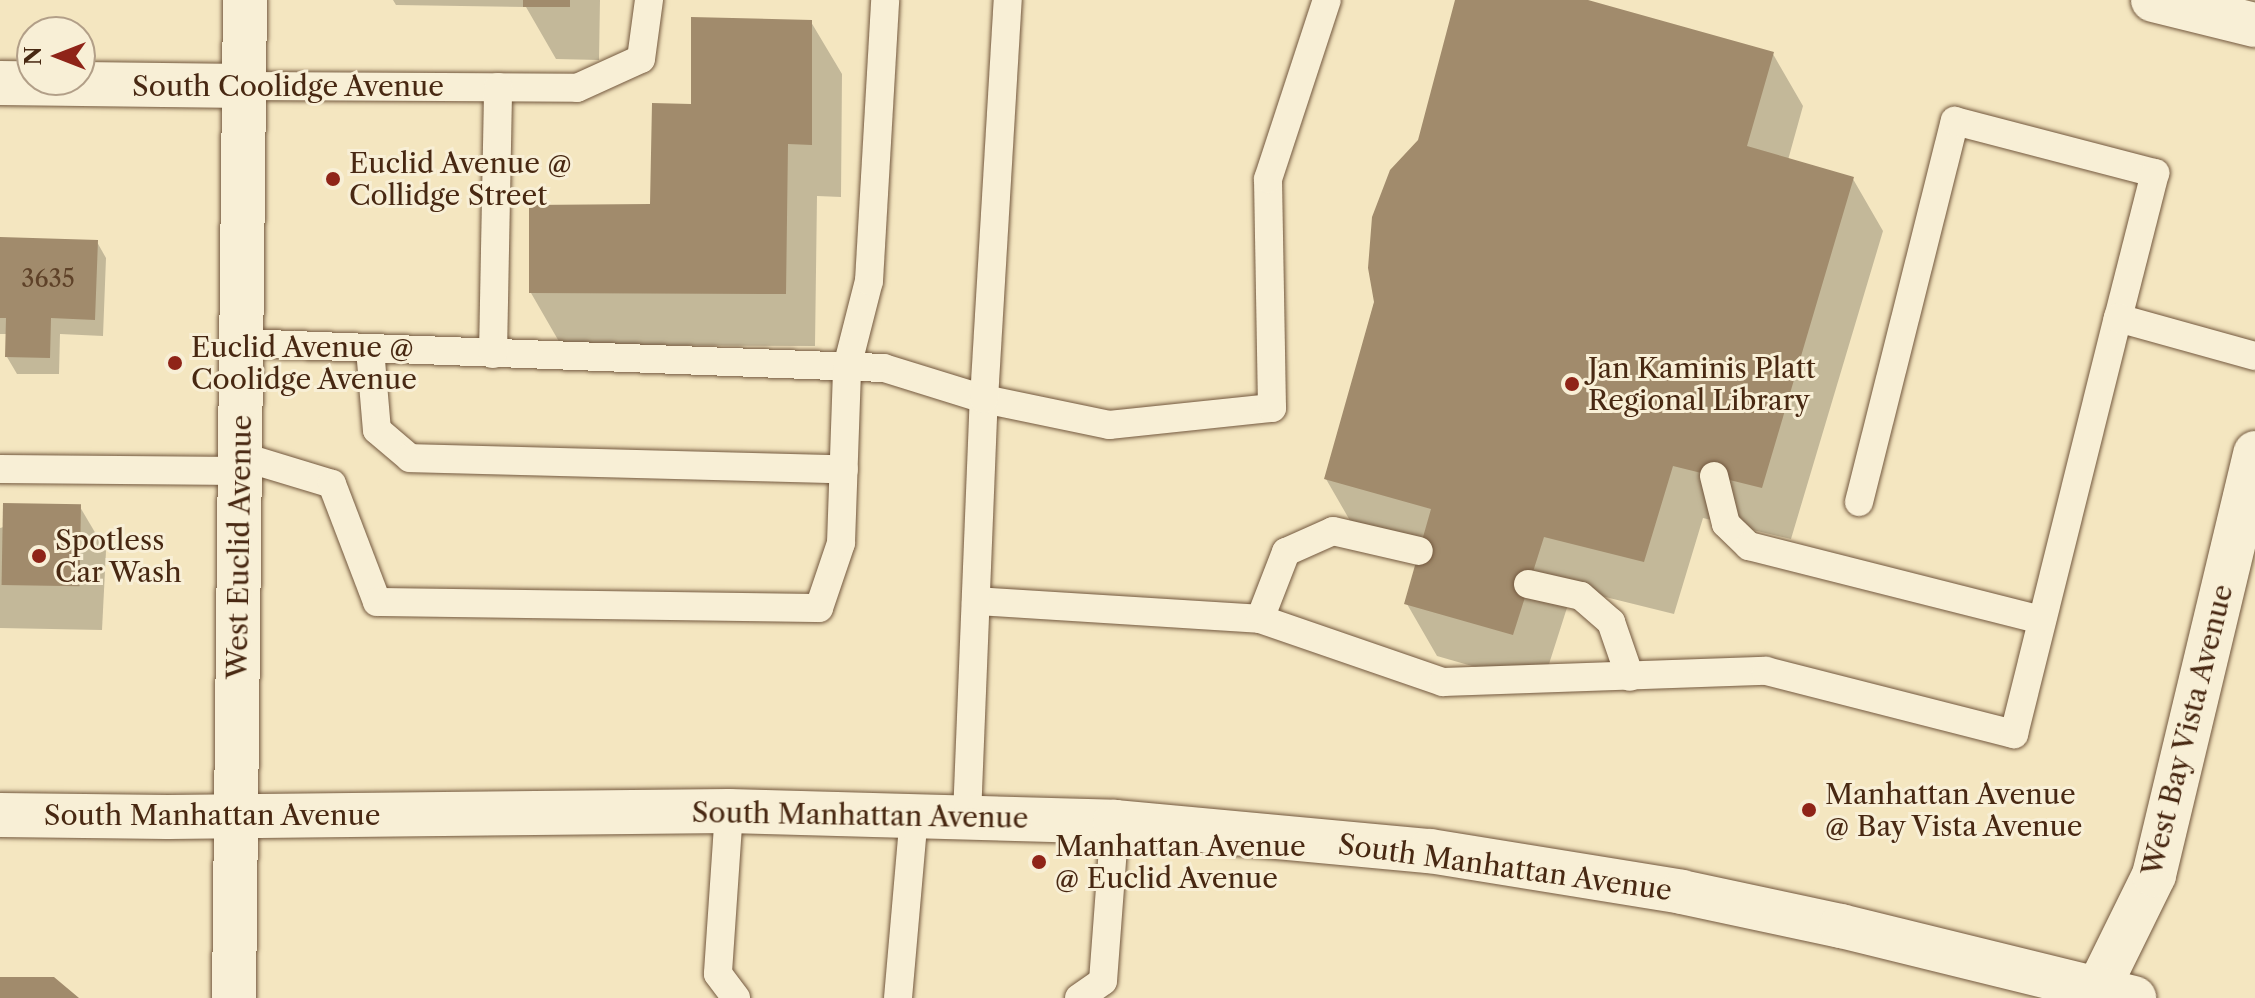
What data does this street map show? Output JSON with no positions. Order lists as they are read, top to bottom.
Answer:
{
  "streets": {
    "main road": [
      "South Coolidge Avenue",
      "West Euclid Avenue",
      "West Bay Vista Avenue",
      "South Manhattan Avenue"
    ]
  },
  "crossings": [
    ["South Coolidge Avenue", "West Euclid Avenue"],
    ["West Euclid Avenue", "South Manhattan Avenue"],
    ["West Bay Vista Avenue", "South Manhattan Avenue"]
  ],
  "places": [
    "Euclid Avenue @ Collidge Street",
    "Euclid Avenue @ Coolidge Avenue",
    "Jan Kaminis Platt Regional Library",
    "Spotless Car Wash",
    "Manhattan Avenue @ Bay Vista Avenue",
    "Manhattan Avenue @ Euclid Avenue"
  ],
  "house_numbers": ["3635"],
  "north": "left"
}
